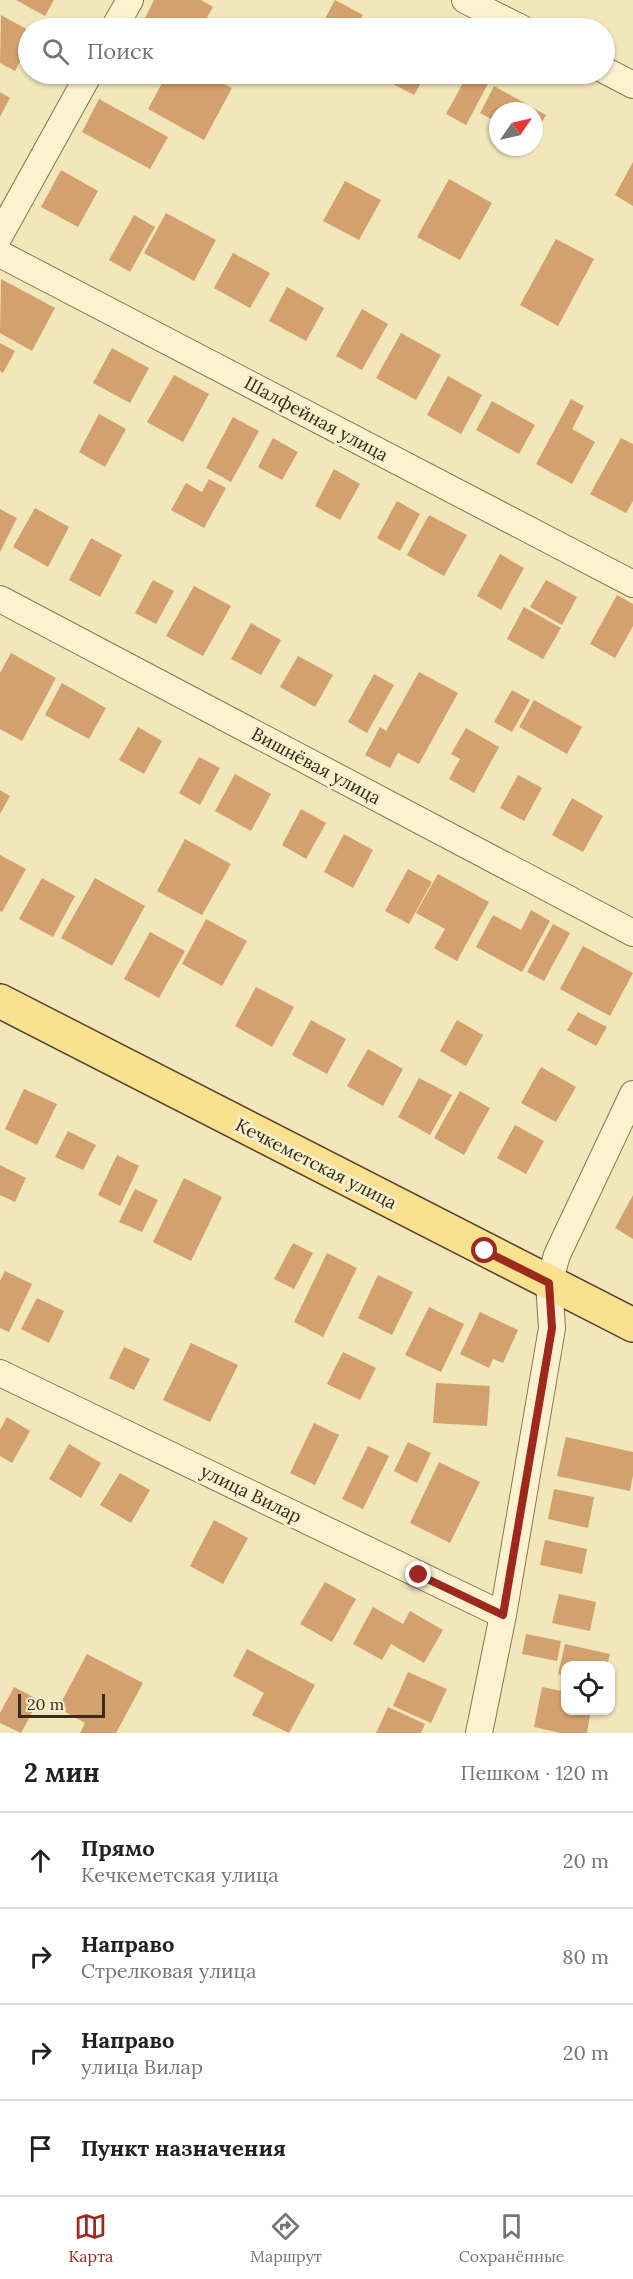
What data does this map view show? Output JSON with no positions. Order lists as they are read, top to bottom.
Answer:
{
  "streets": {
    "main road": ["Кечкеметская улица"],
    "street": ["Шалфейная улица", "Вишнёвая улица", "улица Вилар"]
  },
  "scale_bar": "20 m",
  "north": "top right",
  "page": {
    "search": "Поиск",
    "scale": "20 m",
    "heading": ["2 мин", "Пешком · 120 m"],
    "list": [
      ["Прямо", "Кечкеметская улица", "20 m"],
      ["Направо", "Стрелковая улица", "80 m"],
      ["Направо", "улица Вилар", "20 m"],
      "Пункт назначения"
    ],
    "nav": ["Карта", "Маршрут", "Сохранённые"]
  }
}
